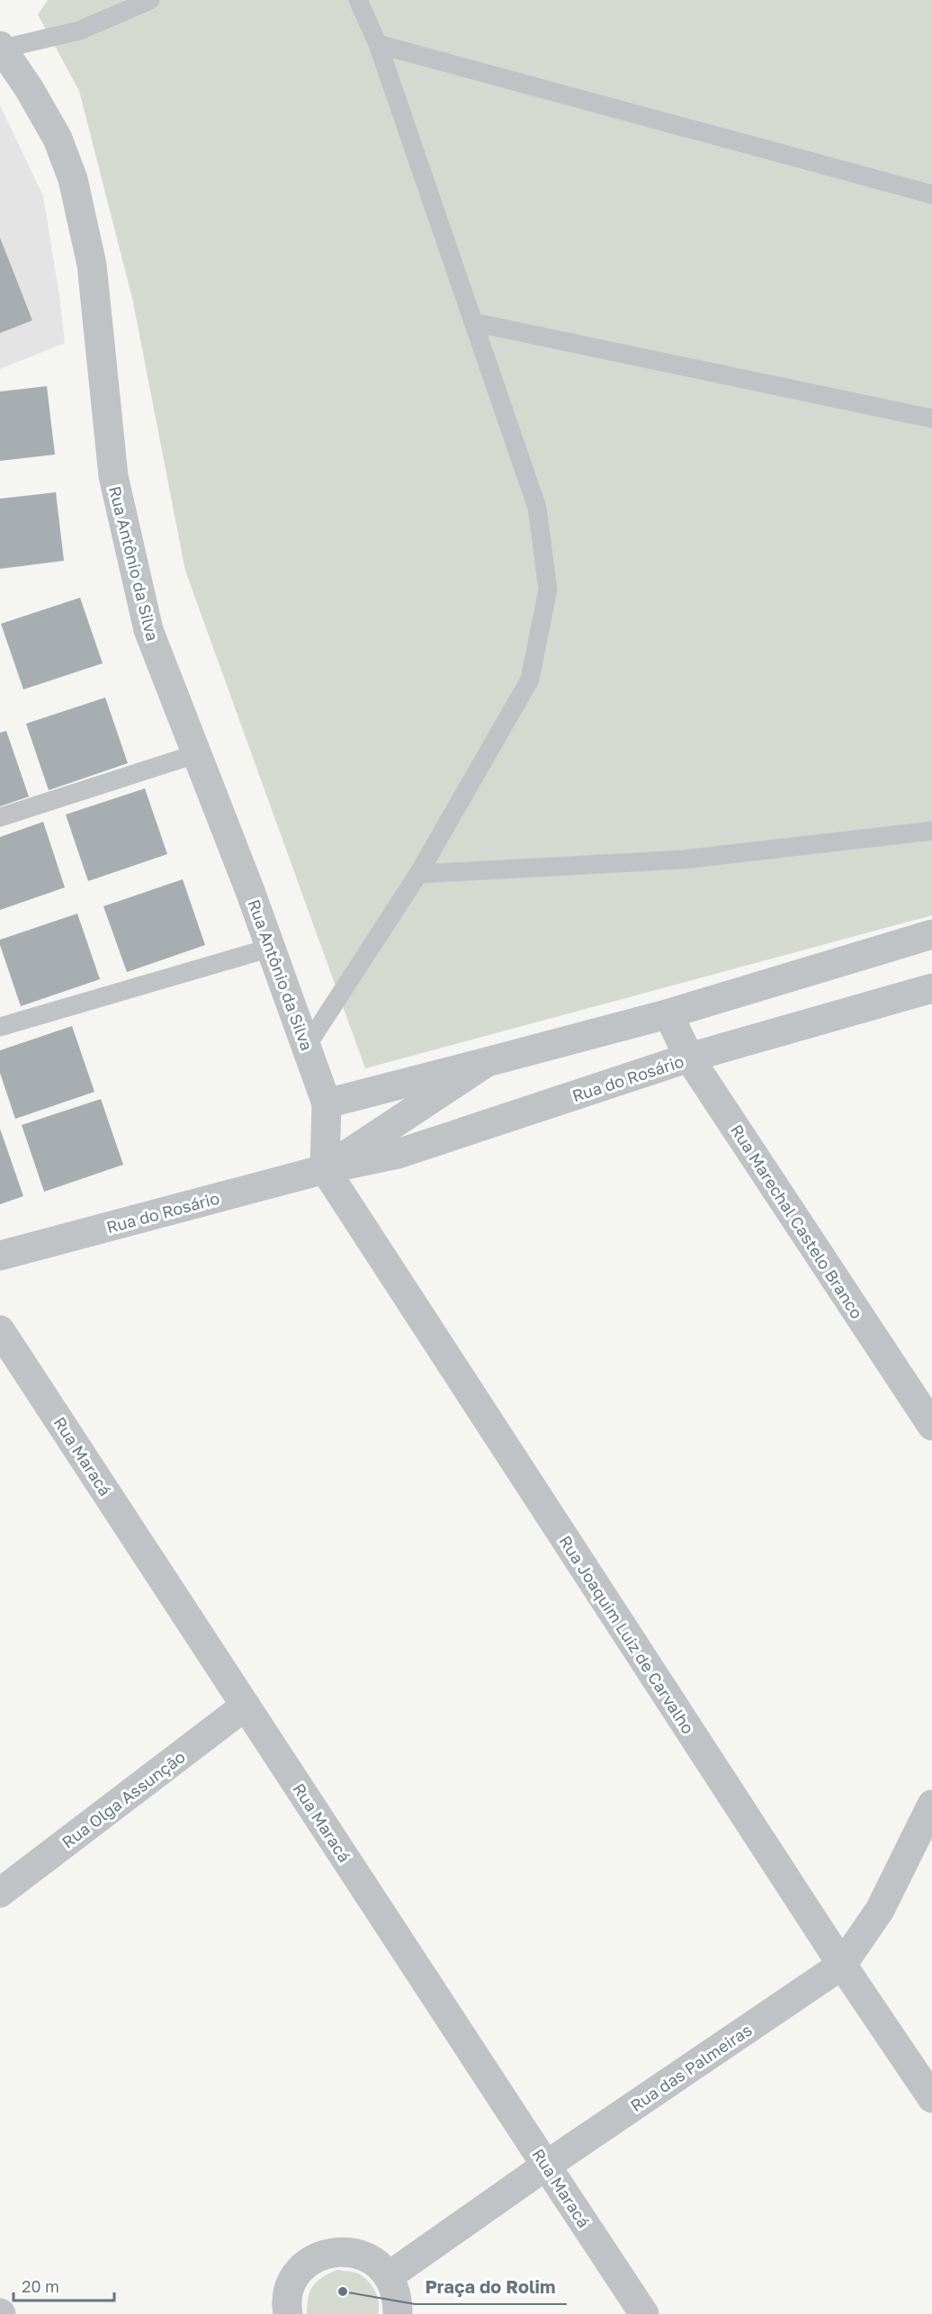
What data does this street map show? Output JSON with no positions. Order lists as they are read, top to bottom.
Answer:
{
  "streets": {
    "street": [
      "Rua Antônio da Silva",
      "Rua do Rosário",
      "Rua Marechal Castelo Branco",
      "Rua Maracá",
      "Rua Joaquim Luiz de Carvalho",
      "Rua Olga Assunção",
      "Rua das Palmeiras"
    ]
  },
  "crossings": [
    ["Rua Antônio da Silva", "Rua do Rosário"],
    ["Rua Antônio da Silva", "Rua Joaquim Luiz de Carvalho"],
    ["Rua do Rosário", "Rua Marechal Castelo Branco"],
    ["Rua do Rosário", "Rua Joaquim Luiz de Carvalho"],
    ["Rua Maracá", "Rua Olga Assunção"],
    ["Rua Maracá", "Rua das Palmeiras"],
    ["Rua Joaquim Luiz de Carvalho", "Rua das Palmeiras"]
  ],
  "places": ["Praça do Rolim"],
  "scale_bar": "20 m"
}
